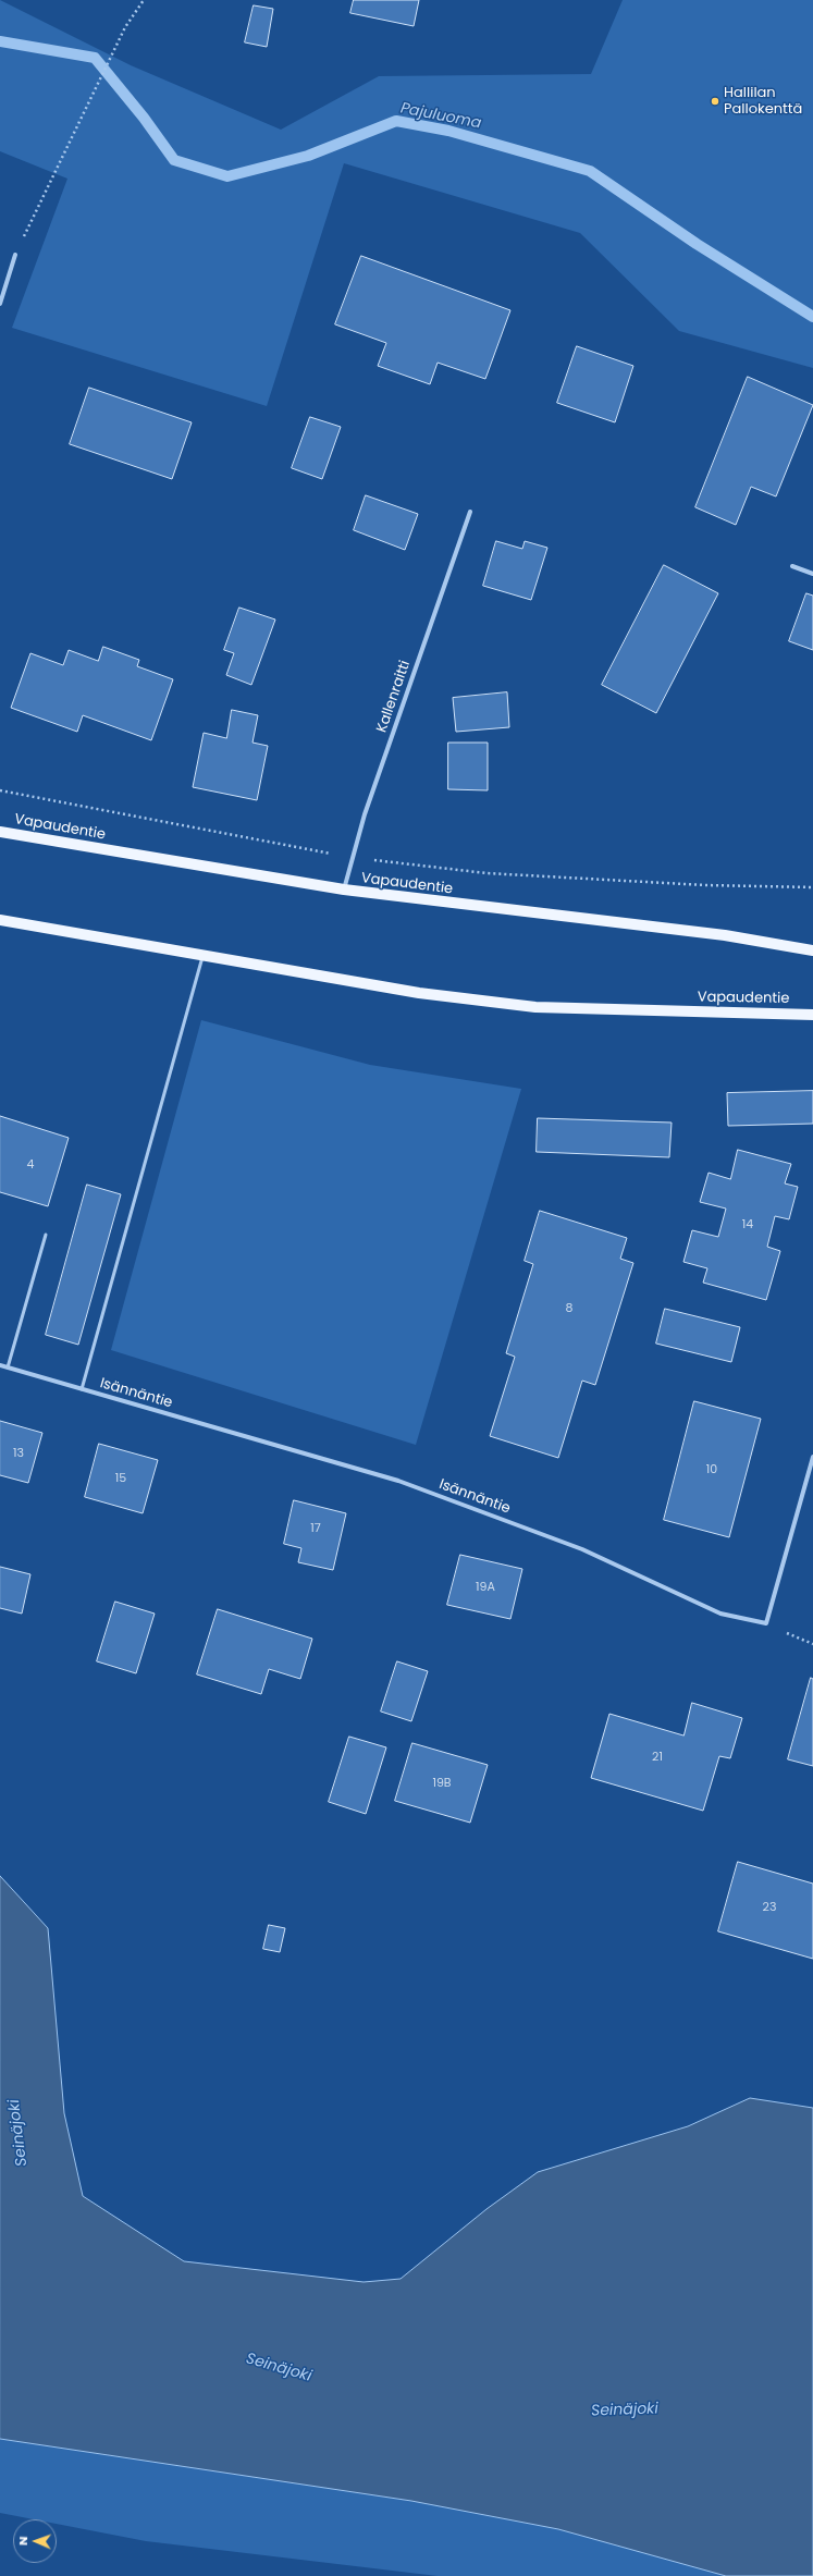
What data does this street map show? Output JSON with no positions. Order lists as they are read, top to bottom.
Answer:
{
  "streets": {
    "main road": ["Vapaudentie"],
    "street": ["Kallenraitti", "Isännäntie"]
  },
  "crossings": [
    ["Kallenraitti", "Vapaudentie"]
  ],
  "water": ["Pajuluoma", "Seinäjoki"],
  "places": ["Hallilan Pallokenttä"],
  "house_numbers": [
    "4",
    "14",
    "8",
    "13",
    "10",
    "15",
    "17",
    "19A",
    "21",
    "19B",
    "23"
  ],
  "north": "left"
}
